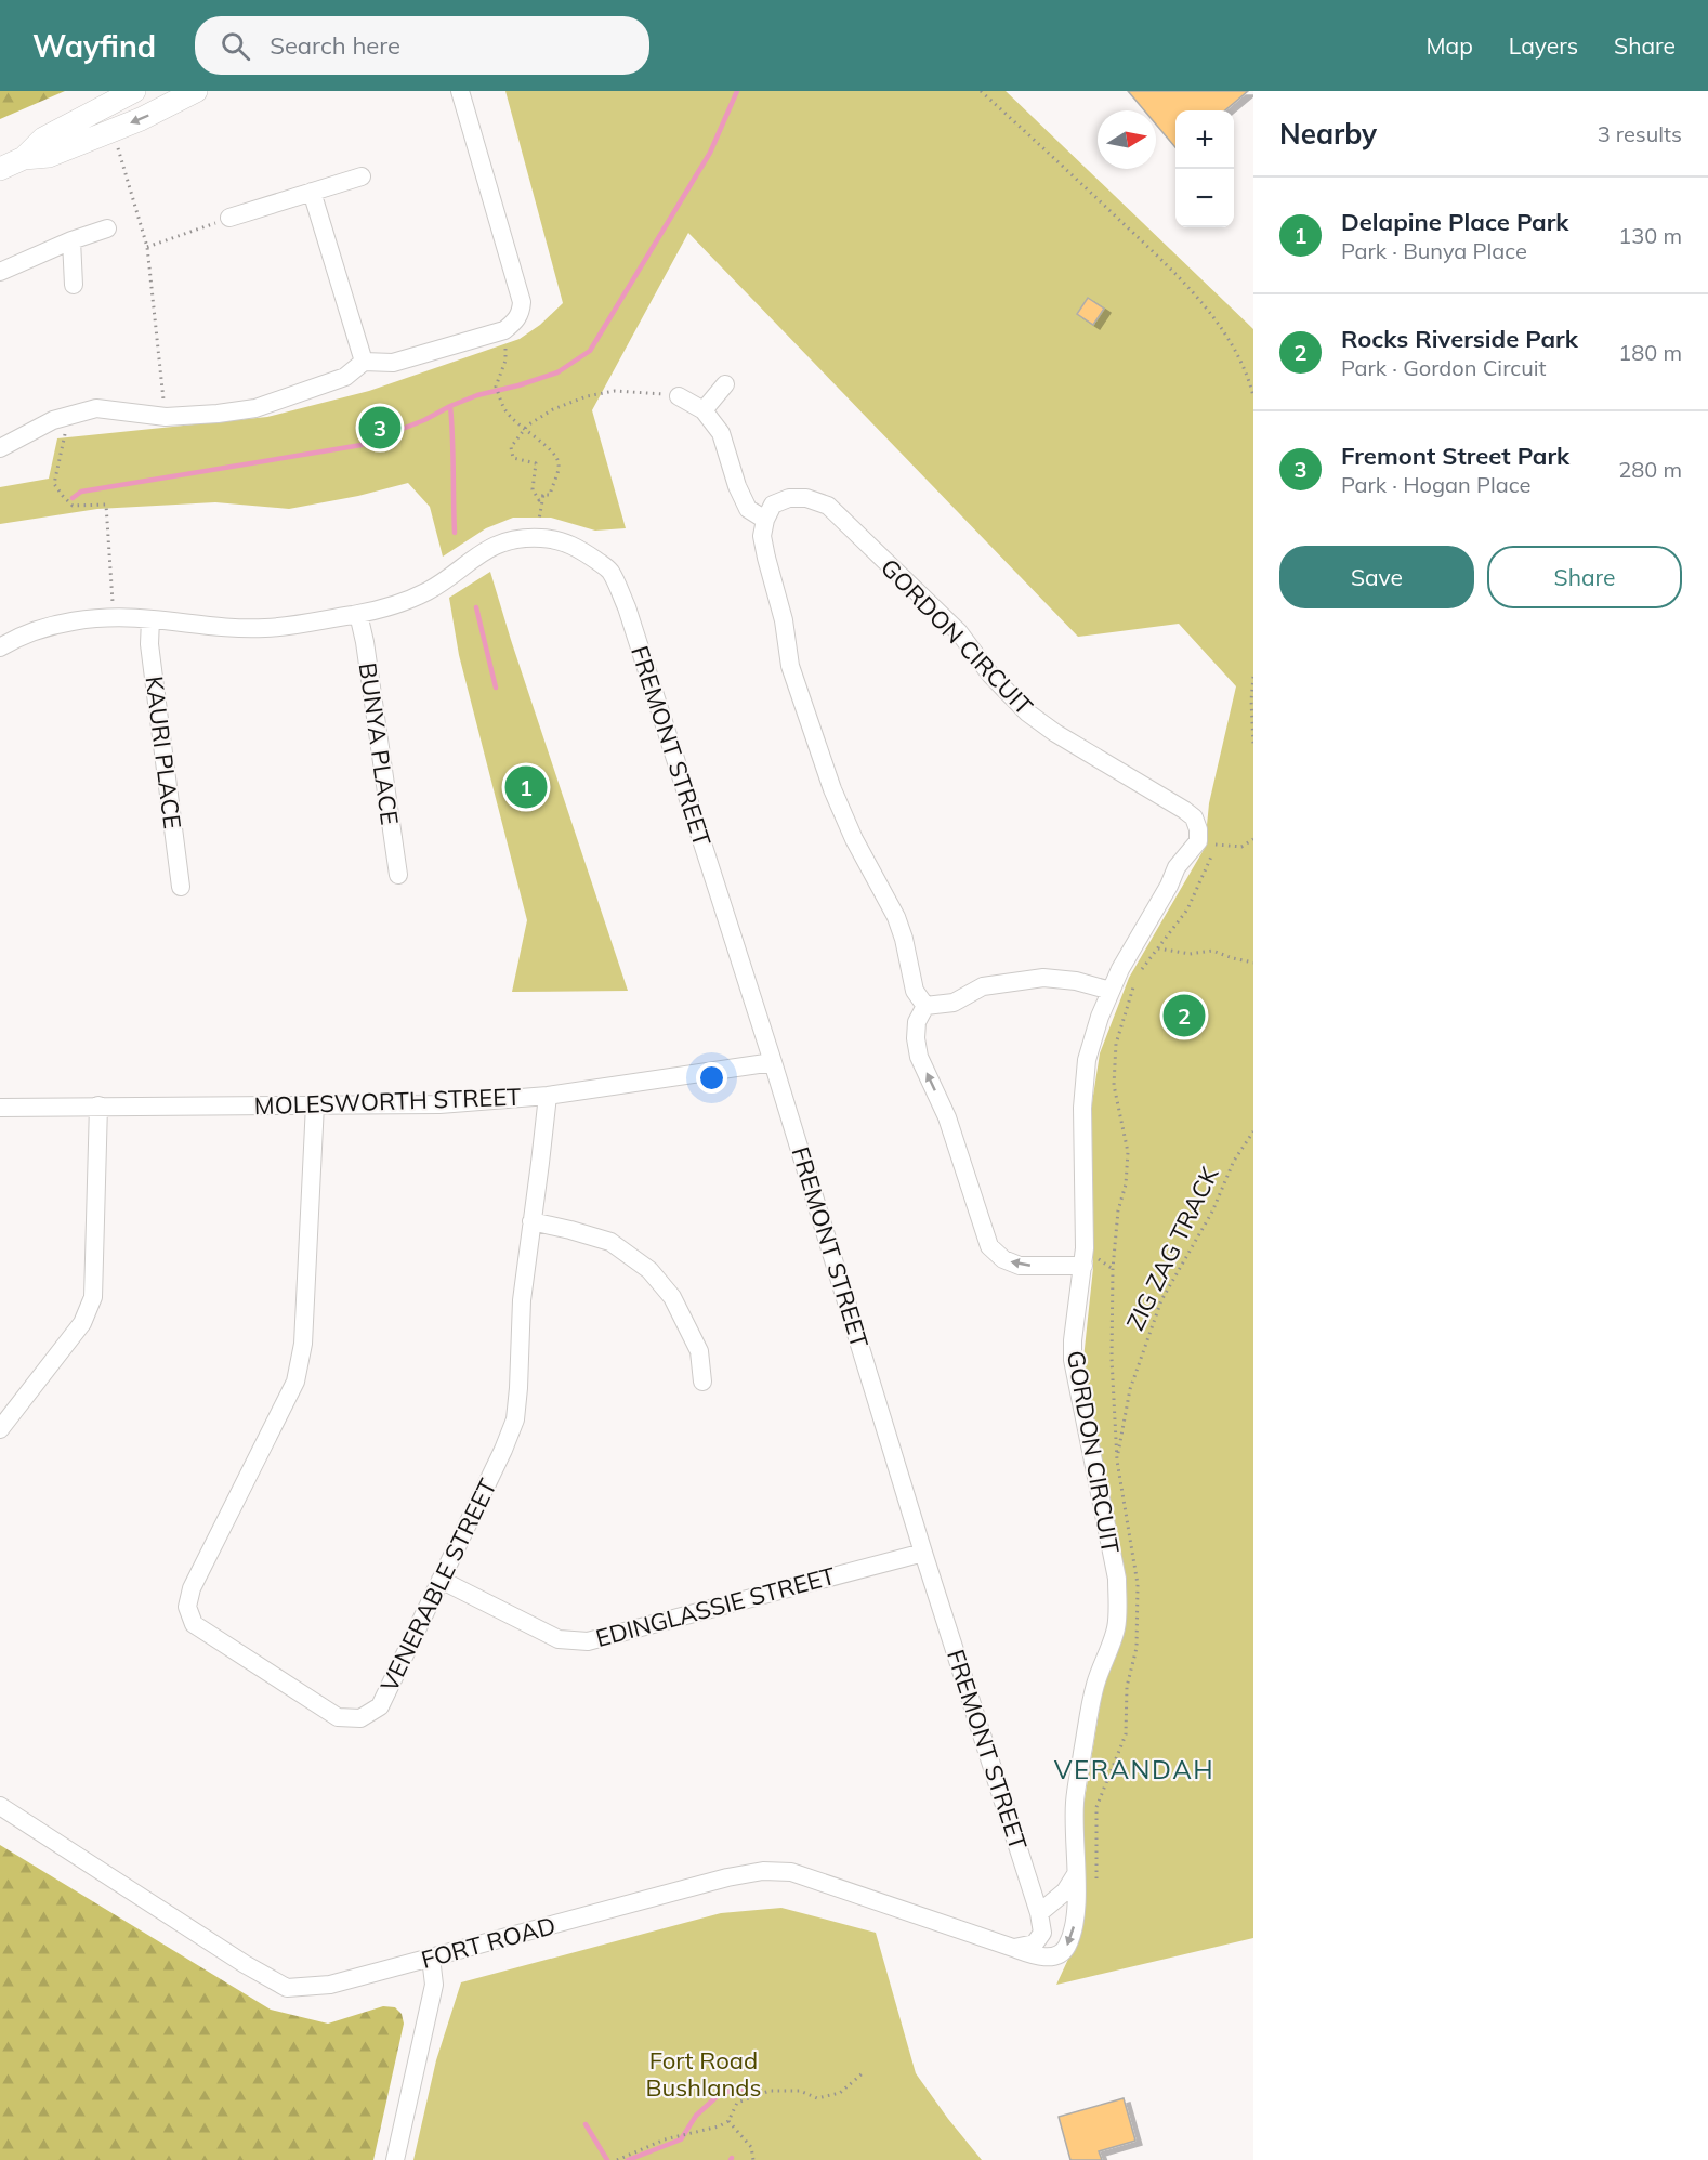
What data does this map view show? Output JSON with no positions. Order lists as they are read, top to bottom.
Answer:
{
  "streets": {
    "street": [
      "GORDON CIRCUIT",
      "BUNYA PLACE",
      "FREMONT STREET",
      "KAURI PLACE",
      "MOLESWORTH STREET",
      "VENERABLE STREET",
      "EDINGLASSIE STREET",
      "FORT ROAD"
    ],
    "path": ["ZIG ZAG TRACK"]
  },
  "crossings": [
    ["GORDON CIRCUIT", "FREMONT STREET"],
    ["GORDON CIRCUIT", "FORT ROAD"],
    ["FREMONT STREET", "MOLESWORTH STREET"],
    ["FREMONT STREET", "EDINGLASSIE STREET"],
    ["FREMONT STREET", "FORT ROAD"],
    ["MOLESWORTH STREET", "VENERABLE STREET"],
    ["VENERABLE STREET", "EDINGLASSIE STREET"]
  ],
  "districts": ["VERANDAH"],
  "parks": ["Fort Road Bushlands"],
  "north": "right",
  "page": {
    "header": "Wayfind",
    "search": "Search here",
    "nav": ["Map", "Layers", "Share"],
    "heading": ["Nearby", "3 results"],
    "map_buttons": ["+", "−"],
    "list": [
      {
        "mark": "1",
        "name": "Delapine Place Park",
        "note": "Park · Bunya Place",
        "value": "130 m"
      },
      {
        "mark": "2",
        "name": "Rocks Riverside Park",
        "note": "Park · Gordon Circuit",
        "value": "180 m"
      },
      {
        "mark": "3",
        "name": "Fremont Street Park",
        "note": "Park · Hogan Place",
        "value": "280 m"
      }
    ],
    "pins": ["3", "1", "2"],
    "buttons": ["Save", "Share"]
  }
}
